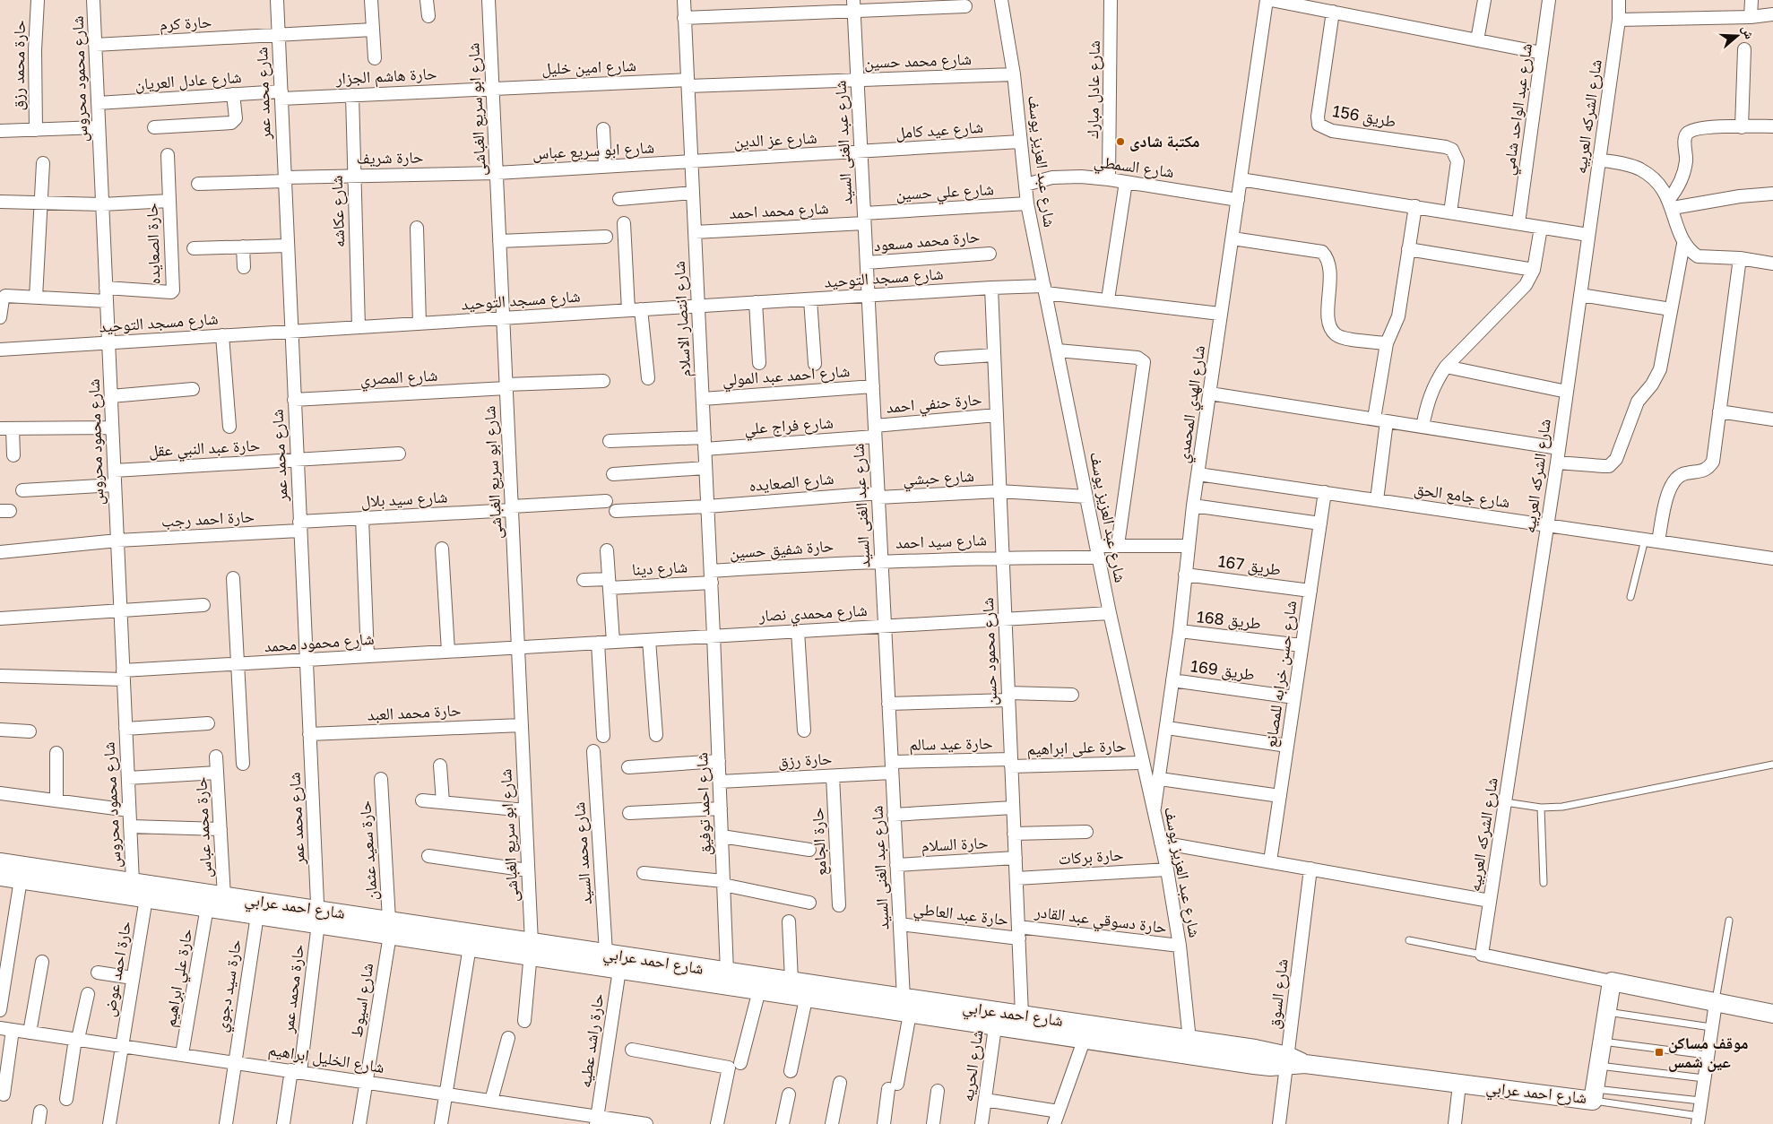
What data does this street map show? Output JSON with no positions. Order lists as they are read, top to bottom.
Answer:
{
  "streets": {
    "street": [
      "حارة كرم",
      "شارع محمد حسين",
      "حارة محمد رزق",
      "شارع امين خليل",
      "حارة هاشم الجزار",
      "شارع محمود محروس",
      "شارع عادل العريان",
      "شارع عادل مبارك",
      "شارع محمد عمر",
      "شارع ابو سريع الغباشى",
      "شارع عبد الواحد شامي",
      "طريق 156",
      "شارع الشركه العربيه",
      "شارع عيد كامل",
      "شارع عز الدين",
      "شارع عبد الغنى السيد",
      "شارع ابو سريع عباس",
      "حارة شريف",
      "شارع عبد العزيز يوسف",
      "شارع السمطي",
      "شارع علي حسين",
      "شارع محمد احمد",
      "شارع عكاشه",
      "حارة محمد مسعود",
      "حارة الصعايده",
      "شارع مسجد التوحيد",
      "شارع انتصار الاسلام",
      "شارع احمد عبد المولي",
      "شارع المصري",
      "حارة حنفي احمد",
      "شارع الهدي المحمدي",
      "شارع فراج علي",
      "حارة عبد النبي عقل",
      "شارع حبشي",
      "شارع الصعايده",
      "شارع جامع الحق",
      "شارع سيد بلال",
      "حارة احمد رجب",
      "شارع سيد احمد",
      "حارة شفيق حسين",
      "طريق 167",
      "شارع دينا",
      "شارع محمدي نصار",
      "طريق 168",
      "شارع محمود محمد",
      "شارع محمود حسن",
      "طريق 169",
      "شارع حسن خرابه للمصانع",
      "حارة محمد العبد",
      "حارة عيد سالم",
      "حارة على ابراهيم",
      "حارة رزق",
      "شارع احمد توفيق",
      "حارة محمد عباس",
      "حارة الجامع",
      "حارة السلام",
      "حارة سعيد عثمان",
      "شارع محمد السيد",
      "حارة بركات",
      "شارع احمد عرابي",
      "حارة عبد العاطي",
      "حارة دسوقي عبد القادر",
      "حارة احمد عوض",
      "حارة علي ابراهيم",
      "حارة سيد دجوي",
      "حارة محمد عمر",
      "شارع السوق",
      "شارع اسيوط",
      "حارة راشد عطيه",
      "شارع الخليل ابراهيم",
      "شارع الحريه"
    ]
  },
  "crossings": [
    ["حارة كرم", "شارع محمود محروس"],
    ["حارة كرم", "شارع محمد عمر"],
    ["شارع محمد حسين", "شارع امين خليل"],
    ["شارع محمد حسين", "شارع عبد الغنى السيد"],
    ["شارع محمد حسين", "شارع عبد العزيز يوسف"],
    ["شارع محمد حسين", "شارع انتصار الاسلام"],
    ["شارع امين خليل", "حارة هاشم الجزار"],
    ["شارع امين خليل", "شارع ابو سريع الغباشى"],
    ["شارع امين خليل", "شارع انتصار الاسلام"],
    ["حارة هاشم الجزار", "شارع عادل العريان"],
    ["حارة هاشم الجزار", "شارع محمد عمر"],
    ["حارة هاشم الجزار", "شارع ابو سريع الغباشى"],
    ["حارة هاشم الجزار", "شارع عكاشه"],
    ["شارع محمود محروس", "شارع عادل العريان"],
    ["شارع محمود محروس", "حارة الصعايده"],
    ["شارع محمود محروس", "شارع مسجد التوحيد"],
    ["شارع محمود محروس", "حارة عبد النبي عقل"],
    ["شارع محمود محروس", "حارة احمد رجب"],
    ["شارع محمود محروس", "شارع محمود محمد"],
    ["شارع محمود محروس", "شارع احمد عرابي"],
    ["شارع عادل العريان", "شارع محمد عمر"],
    ["شارع عادل مبارك", "شارع السمطي"],
    ["شارع محمد عمر", "حارة شريف"],
    ["شارع محمد عمر", "شارع مسجد التوحيد"],
    ["شارع محمد عمر", "شارع المصري"],
    ["شارع محمد عمر", "حارة عبد النبي عقل"],
    ["شارع محمد عمر", "شارع سيد بلال"],
    ["شارع محمد عمر", "حارة احمد رجب"],
    ["شارع محمد عمر", "شارع محمود محمد"],
    ["شارع محمد عمر", "حارة محمد العبد"],
    ["شارع محمد عمر", "شارع احمد عرابي"],
    ["شارع محمد عمر", "حارة محمد عمر"],
    ["شارع ابو سريع الغباشى", "شارع ابو سريع عباس"],
    ["شارع ابو سريع الغباشى", "حارة شريف"],
    ["شارع ابو سريع الغباشى", "شارع مسجد التوحيد"],
    ["شارع ابو سريع الغباشى", "شارع المصري"],
    ["شارع ابو سريع الغباشى", "شارع سيد بلال"],
    ["شارع ابو سريع الغباشى", "شارع محمدي نصار"],
    ["شارع ابو سريع الغباشى", "شارع محمود محمد"],
    ["شارع ابو سريع الغباشى", "حارة محمد العبد"],
    ["شارع ابو سريع الغباشى", "شارع احمد عرابي"],
    ["شارع الشركه العربيه", "شارع جامع الحق"],
    ["شارع عيد كامل", "شارع عز الدين"],
    ["شارع عيد كامل", "شارع عبد الغنى السيد"],
    ["شارع عيد كامل", "شارع عبد العزيز يوسف"],
    ["شارع عز الدين", "شارع عبد الغنى السيد"],
    ["شارع عز الدين", "شارع ابو سريع عباس"],
    ["شارع عز الدين", "شارع انتصار الاسلام"],
    ["شارع عبد الغنى السيد", "شارع علي حسين"],
    ["شارع عبد الغنى السيد", "شارع محمد احمد"],
    ["شارع عبد الغنى السيد", "حارة محمد مسعود"],
    ["شارع عبد الغنى السيد", "شارع مسجد التوحيد"],
    ["شارع عبد الغنى السيد", "شارع احمد عبد المولي"],
    ["شارع عبد الغنى السيد", "حارة حنفي احمد"],
    ["شارع عبد الغنى السيد", "شارع فراج علي"],
    ["شارع عبد الغنى السيد", "شارع حبشي"],
    ["شارع عبد الغنى السيد", "شارع الصعايده"],
    ["شارع عبد الغنى السيد", "شارع سيد احمد"],
    ["شارع عبد الغنى السيد", "حارة شفيق حسين"],
    ["شارع عبد الغنى السيد", "شارع محمدي نصار"],
    ["شارع عبد الغنى السيد", "حارة عيد سالم"],
    ["شارع عبد الغنى السيد", "حارة رزق"],
    ["شارع عبد الغنى السيد", "حارة السلام"],
    ["شارع عبد الغنى السيد", "شارع احمد عرابي"],
    ["شارع عبد الغنى السيد", "حارة عبد العاطي"],
    ["شارع ابو سريع عباس", "حارة شريف"],
    ["شارع ابو سريع عباس", "شارع انتصار الاسلام"],
    ["حارة شريف", "شارع عكاشه"],
    ["شارع عبد العزيز يوسف", "شارع السمطي"],
    ["شارع عبد العزيز يوسف", "شارع علي حسين"],
    ["شارع عبد العزيز يوسف", "شارع مسجد التوحيد"],
    ["شارع عبد العزيز يوسف", "شارع الهدي المحمدي"],
    ["شارع عبد العزيز يوسف", "شارع حبشي"],
    ["شارع عبد العزيز يوسف", "شارع سيد احمد"],
    ["شارع عبد العزيز يوسف", "شارع محمدي نصار"],
    ["شارع عبد العزيز يوسف", "حارة على ابراهيم"],
    ["شارع عبد العزيز يوسف", "حارة بركات"],
    ["شارع عبد العزيز يوسف", "شارع احمد عرابي"],
    ["شارع عبد العزيز يوسف", "حارة دسوقي عبد القادر"],
    ["شارع السمطي", "شارع الهدي المحمدي"],
    ["شارع علي حسين", "شارع محمد احمد"],
    ["شارع محمد احمد", "شارع انتصار الاسلام"],
    ["شارع عكاشه", "شارع مسجد التوحيد"],
    ["شارع مسجد التوحيد", "شارع انتصار الاسلام"],
    ["شارع مسجد التوحيد", "شارع الهدي المحمدي"],
    ["شارع مسجد التوحيد", "شارع محمود حسن"],
    ["شارع انتصار الاسلام", "شارع احمد عبد المولي"],
    ["شارع انتصار الاسلام", "شارع فراج علي"],
    ["شارع انتصار الاسلام", "شارع الصعايده"],
    ["شارع انتصار الاسلام", "حارة شفيق حسين"],
    ["شارع انتصار الاسلام", "شارع دينا"],
    ["شارع انتصار الاسلام", "شارع محمدي نصار"],
    ["شارع انتصار الاسلام", "شارع احمد توفيق"],
    ["حارة حنفي احمد", "شارع فراج علي"],
    ["حارة حنفي احمد", "شارع محمود حسن"],
    ["شارع الهدي المحمدي", "شارع جامع الحق"],
    ["شارع الهدي المحمدي", "شارع سيد احمد"],
    ["شارع الهدي المحمدي", "طريق 167"],
    ["شارع الهدي المحمدي", "طريق 168"],
    ["شارع الهدي المحمدي", "طريق 169"],
    ["شارع حبشي", "شارع الصعايده"],
    ["شارع حبشي", "شارع محمود حسن"],
    ["شارع جامع الحق", "شارع حسن خرابه للمصانع"],
    ["شارع سيد بلال", "حارة احمد رجب"],
    ["شارع سيد احمد", "حارة شفيق حسين"],
    ["شارع سيد احمد", "شارع محمود حسن"],
    ["حارة شفيق حسين", "شارع دينا"],
    ["طريق 167", "شارع حسن خرابه للمصانع"],
    ["شارع محمدي نصار", "شارع محمود محمد"],
    ["شارع محمدي نصار", "شارع محمود حسن"],
    ["شارع محمدي نصار", "شارع احمد توفيق"],
    ["طريق 168", "شارع حسن خرابه للمصانع"],
    ["شارع محمود حسن", "حارة عيد سالم"],
    ["شارع محمود حسن", "حارة على ابراهيم"],
    ["شارع محمود حسن", "حارة السلام"],
    ["شارع محمود حسن", "حارة بركات"],
    ["شارع محمود حسن", "شارع احمد عرابي"],
    ["شارع محمود حسن", "حارة عبد العاطي"],
    ["شارع محمود حسن", "حارة دسوقي عبد القادر"],
    ["طريق 169", "شارع حسن خرابه للمصانع"],
    ["حارة عيد سالم", "حارة على ابراهيم"],
    ["حارة عيد سالم", "حارة رزق"],
    ["حارة رزق", "شارع احمد توفيق"],
    ["حارة رزق", "حارة الجامع"],
    ["شارع احمد توفيق", "شارع احمد عرابي"],
    ["حارة محمد عباس", "شارع احمد عرابي"],
    ["حارة سعيد عثمان", "شارع احمد عرابي"],
    ["حارة سعيد عثمان", "شارع اسيوط"],
    ["شارع محمد السيد", "شارع احمد عرابي"],
    ["شارع احمد عرابي", "حارة احمد عوض"],
    ["شارع احمد عرابي", "حارة علي ابراهيم"],
    ["شارع احمد عرابي", "حارة سيد دجوي"],
    ["شارع احمد عرابي", "حارة محمد عمر"],
    ["شارع احمد عرابي", "شارع السوق"],
    ["شارع احمد عرابي", "شارع اسيوط"],
    ["شارع احمد عرابي", "حارة راشد عطيه"],
    ["شارع احمد عرابي", "شارع الحريه"],
    ["حارة عبد العاطي", "حارة دسوقي عبد القادر"],
    ["حارة احمد عوض", "شارع الخليل ابراهيم"],
    ["حارة علي ابراهيم", "شارع الخليل ابراهيم"],
    ["حارة سيد دجوي", "شارع الخليل ابراهيم"],
    ["حارة محمد عمر", "شارع الخليل ابراهيم"],
    ["شارع اسيوط", "شارع الخليل ابراهيم"],
    ["حارة راشد عطيه", "شارع الخليل ابراهيم"]
  ],
  "places": {
    "other": ["مكتبة شادى"],
    "transit": ["موقف مساكن عين شمس"]
  },
  "north": "right"
}
